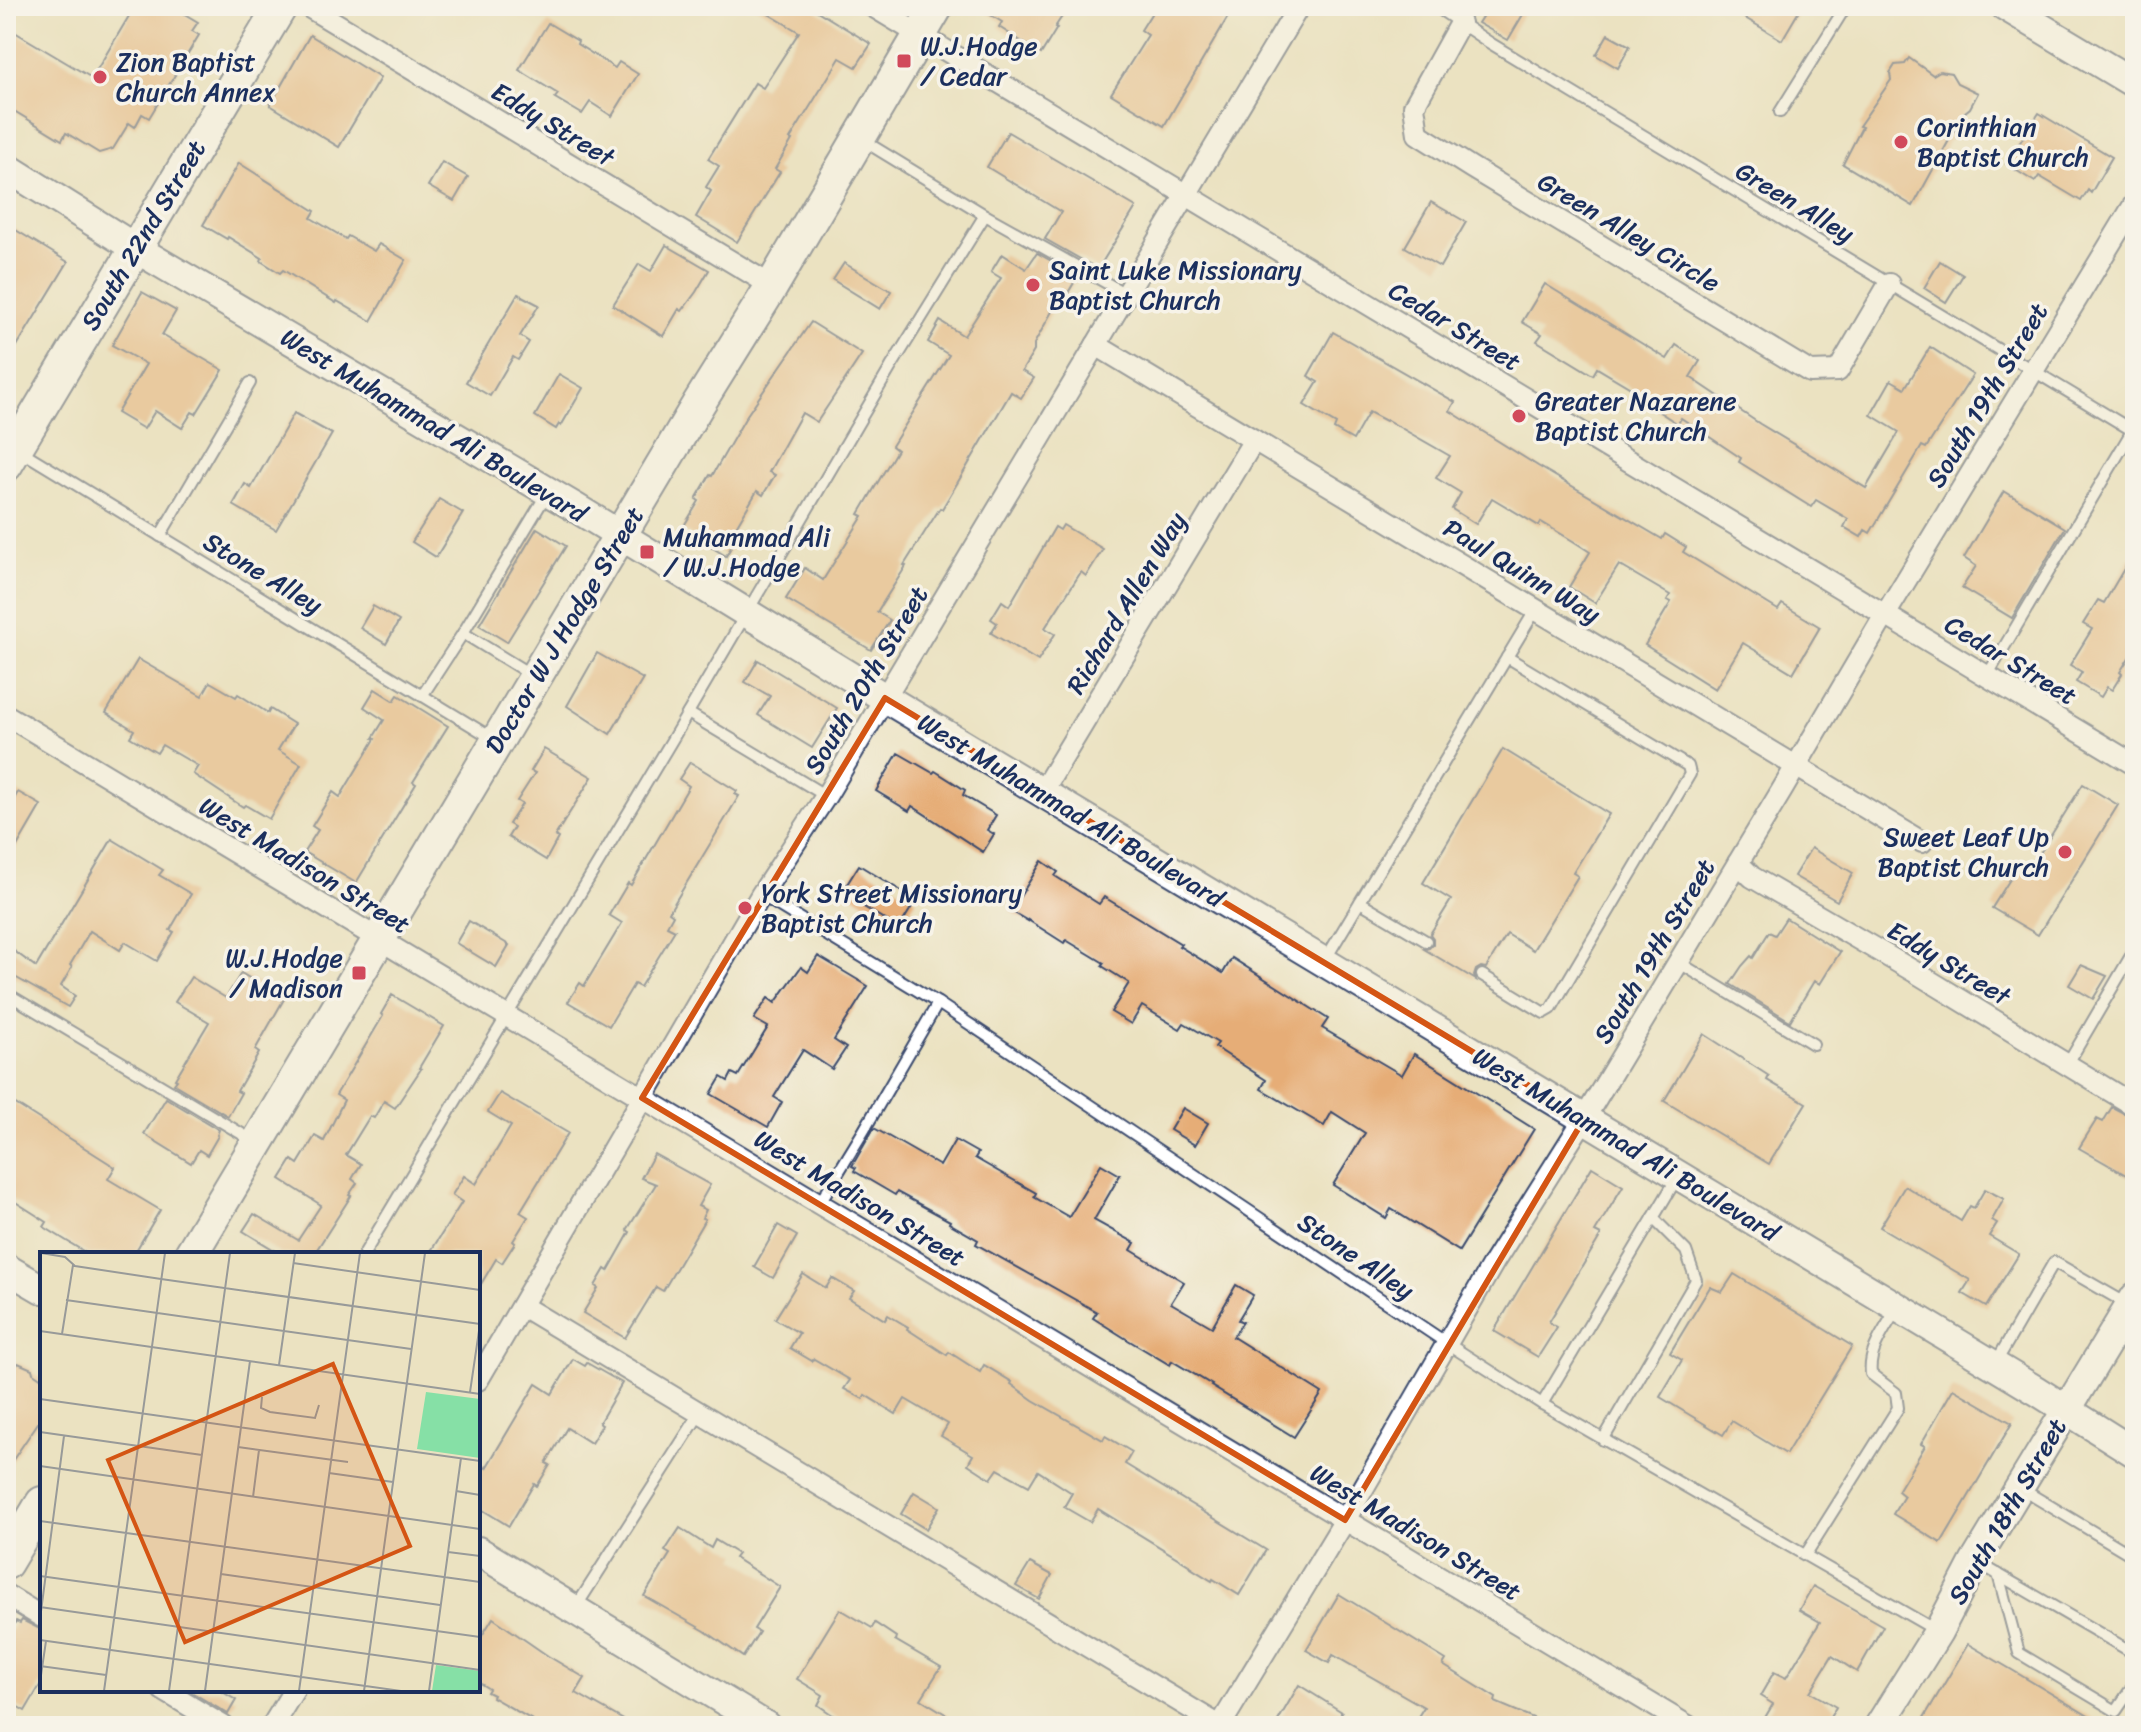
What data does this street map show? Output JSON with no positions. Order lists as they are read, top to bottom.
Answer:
{
  "streets": {
    "main road": [
      "South 22nd Street",
      "West Muhammad Ali Boulevard",
      "Doctor W J Hodge Street",
      "South 18th Street"
    ],
    "street": [
      "Eddy Street",
      "Green Alley Circle",
      "Cedar Street",
      "South 19th Street",
      "Paul Quinn Way",
      "Richard Allen Way",
      "South 20th Street",
      "West Madison Street"
    ],
    "lane": ["Green Alley", "Stone Alley"]
  },
  "crossings": [
    ["Eddy Street", "South 19th Street"],
    ["Eddy Street", "Doctor W J Hodge Street"],
    ["Green Alley", "Green Alley Circle"],
    ["Green Alley", "South 19th Street"],
    ["South 22nd Street", "West Muhammad Ali Boulevard"],
    ["South 22nd Street", "Stone Alley"],
    ["Cedar Street", "South 19th Street"],
    ["Cedar Street", "Doctor W J Hodge Street"],
    ["Cedar Street", "South 20th Street"],
    ["South 19th Street", "West Muhammad Ali Boulevard"],
    ["South 19th Street", "Paul Quinn Way"],
    ["South 19th Street", "Stone Alley"],
    ["South 19th Street", "West Madison Street"],
    ["West Muhammad Ali Boulevard", "Richard Allen Way"],
    ["West Muhammad Ali Boulevard", "Doctor W J Hodge Street"],
    ["West Muhammad Ali Boulevard", "South 20th Street"],
    ["West Muhammad Ali Boulevard", "South 18th Street"],
    ["Paul Quinn Way", "Richard Allen Way"],
    ["Paul Quinn Way", "South 20th Street"],
    ["Stone Alley", "Doctor W J Hodge Street"],
    ["Stone Alley", "South 20th Street"],
    ["Stone Alley", "South 18th Street"],
    ["Doctor W J Hodge Street", "West Madison Street"],
    ["South 20th Street", "West Madison Street"]
  ],
  "places": {
    "transit": ["W.J.Hodge / Cedar", "Muhammad Ali / W.J.Hodge", "W.J.Hodge / Madison"],
    "other": [
      "Zion Baptist Church Annex",
      "Corinthian Baptist Church",
      "Saint Luke Missionary Baptist Church",
      "Greater Nazarene Baptist Church",
      "Sweet Leaf Up Baptist Church",
      "York Street Missionary Baptist Church"
    ]
  }
}
